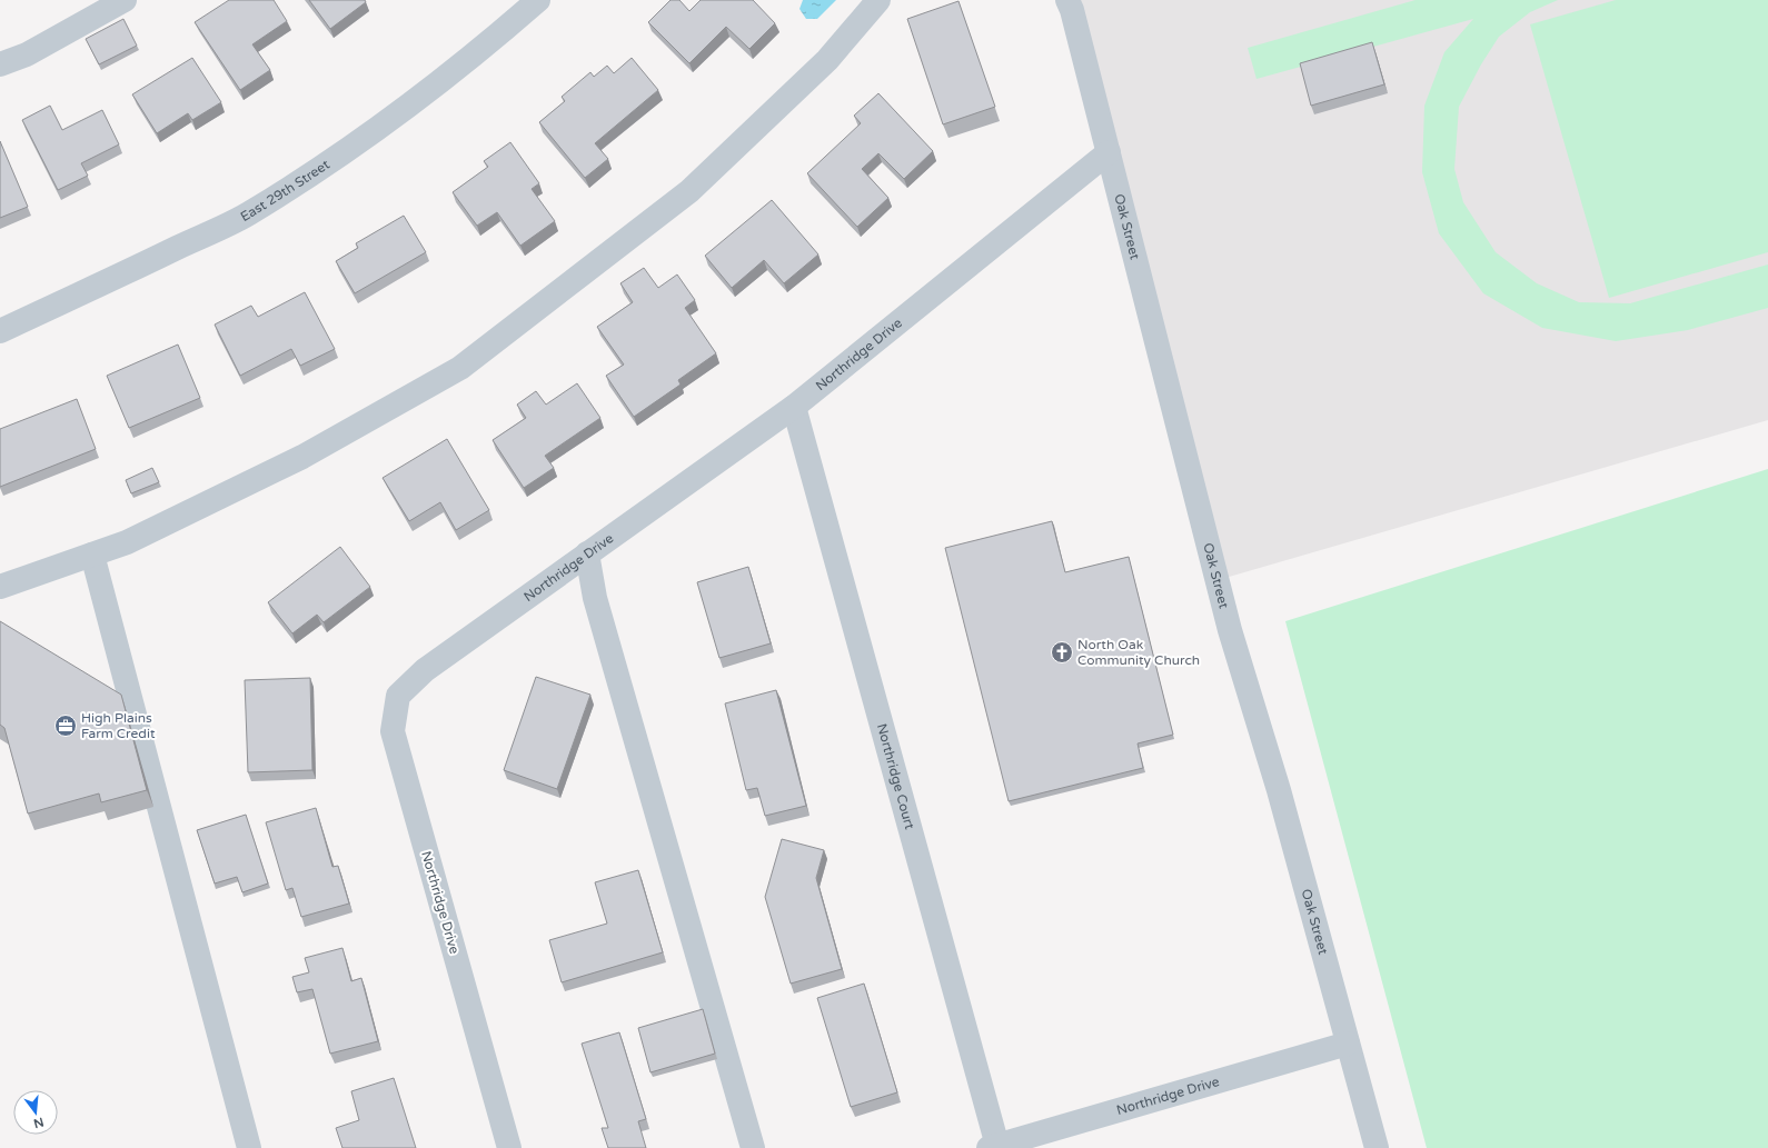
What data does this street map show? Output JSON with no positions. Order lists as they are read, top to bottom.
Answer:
{
  "streets": {
    "street": [
      "East 29th Street",
      "Oak Street",
      "Northridge Drive",
      "Northridge Court"
    ]
  },
  "crossings": [
    ["Oak Street", "Northridge Drive"],
    ["Northridge Drive", "Northridge Court"]
  ],
  "places": {
    "church": ["North Oak Community Church"],
    "office": ["High Plains Farm Credit"]
  },
  "north": "bottom"
}
